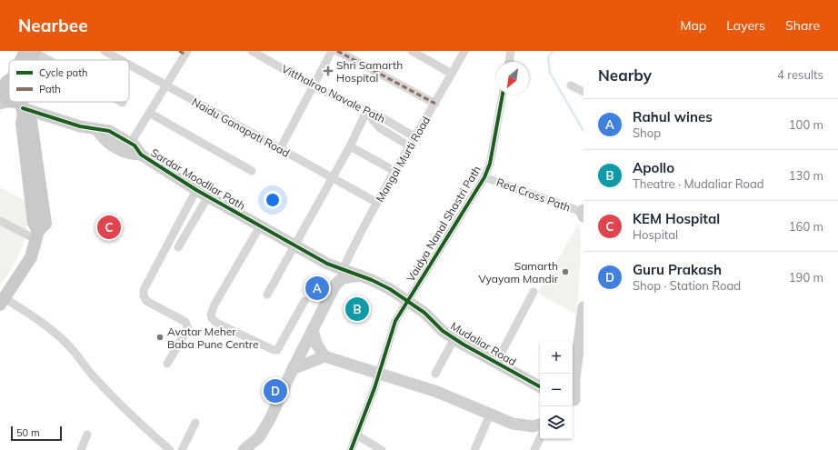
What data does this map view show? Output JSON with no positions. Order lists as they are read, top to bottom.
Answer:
{
  "streets": {
    "street": [
      "Vitthalrao Navale Path",
      "Naidu Ganapati Road",
      "Mangal Murti Road",
      "Sardar Moodliar Path",
      "Red Cross Path",
      "Vaidya Nanal Shastri Path",
      "Mudaliar Road"
    ]
  },
  "crossings": [
    ["Vitthalrao Navale Path", "Mangal Murti Road"],
    ["Naidu Ganapati Road", "Mangal Murti Road"],
    ["Mangal Murti Road", "Sardar Moodliar Path"],
    ["Mangal Murti Road", "Mudaliar Road"],
    ["Sardar Moodliar Path", "Mudaliar Road"],
    ["Red Cross Path", "Vaidya Nanal Shastri Path"],
    ["Vaidya Nanal Shastri Path", "Mudaliar Road"]
  ],
  "places": {
    "health": ["Shri Samarth Hospital"],
    "other": ["Samarth Vyayam Mandir", "Avatar Meher Baba Pune Centre"]
  },
  "legend": ["Cycle path", "Path"],
  "scale_bar": "50 m",
  "north": "bottom left",
  "page": {
    "header": "Nearbee",
    "nav": ["Map", "Layers", "Share"],
    "heading": ["Nearby", "4 results"],
    "list": [
      {
        "mark": "A",
        "name": "Rahul wines",
        "note": "Shop",
        "value": "100 m"
      },
      {
        "mark": "B",
        "name": "Apollo",
        "note": "Theatre · Mudaliar Road",
        "value": "130 m"
      },
      {
        "mark": "C",
        "name": "KEM Hospital",
        "note": "Hospital",
        "value": "160 m"
      },
      {
        "mark": "D",
        "name": "Guru Prakash",
        "note": "Shop · Station Road",
        "value": "190 m"
      }
    ],
    "pins": [
      "C",
      "A",
      "B",
      "D"
    ],
    "map_buttons": ["+", "−"],
    "scale": "50 m"
  }
}
